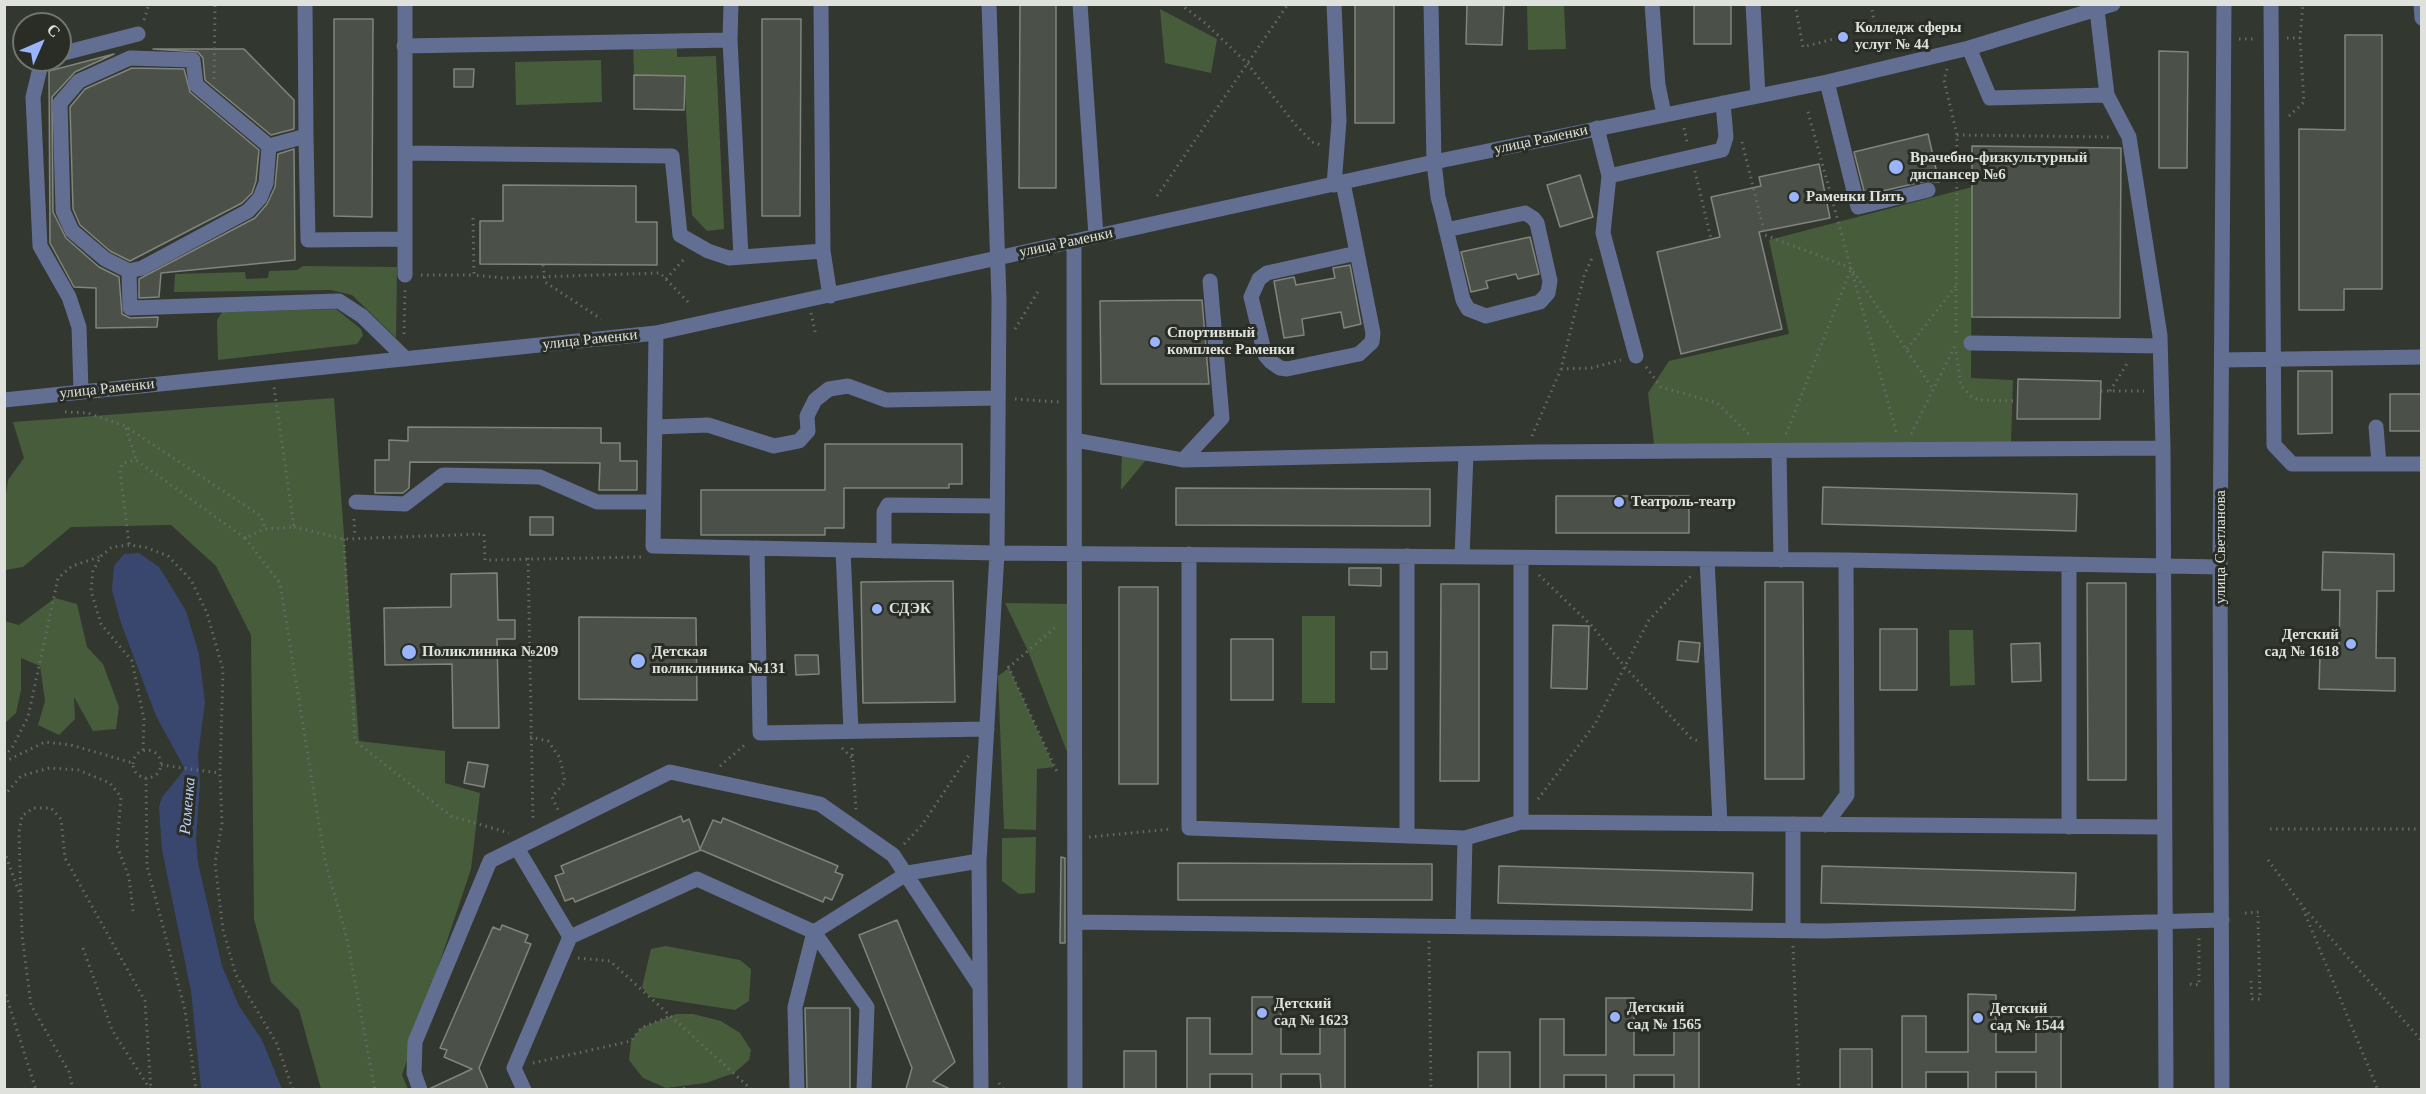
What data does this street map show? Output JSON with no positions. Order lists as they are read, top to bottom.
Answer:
{
  "streets": {
    "street": ["улица Раменки", "улица Светланова"]
  },
  "water": ["Раменка"],
  "places": [
    "Колледж сферы услуг № 44",
    "Врачебно-физкультурный диспансер №6",
    "Раменки Пять",
    "Спортивный комплекс Раменки",
    "Театроль-театр",
    "СДЭК",
    "Детский сад № 1618",
    "Поликлиника №209",
    "Детская поликлиника №131",
    "Детский сад № 1623",
    "Детский сад № 1565",
    "Детский сад № 1544"
  ],
  "north": "top right"
}
